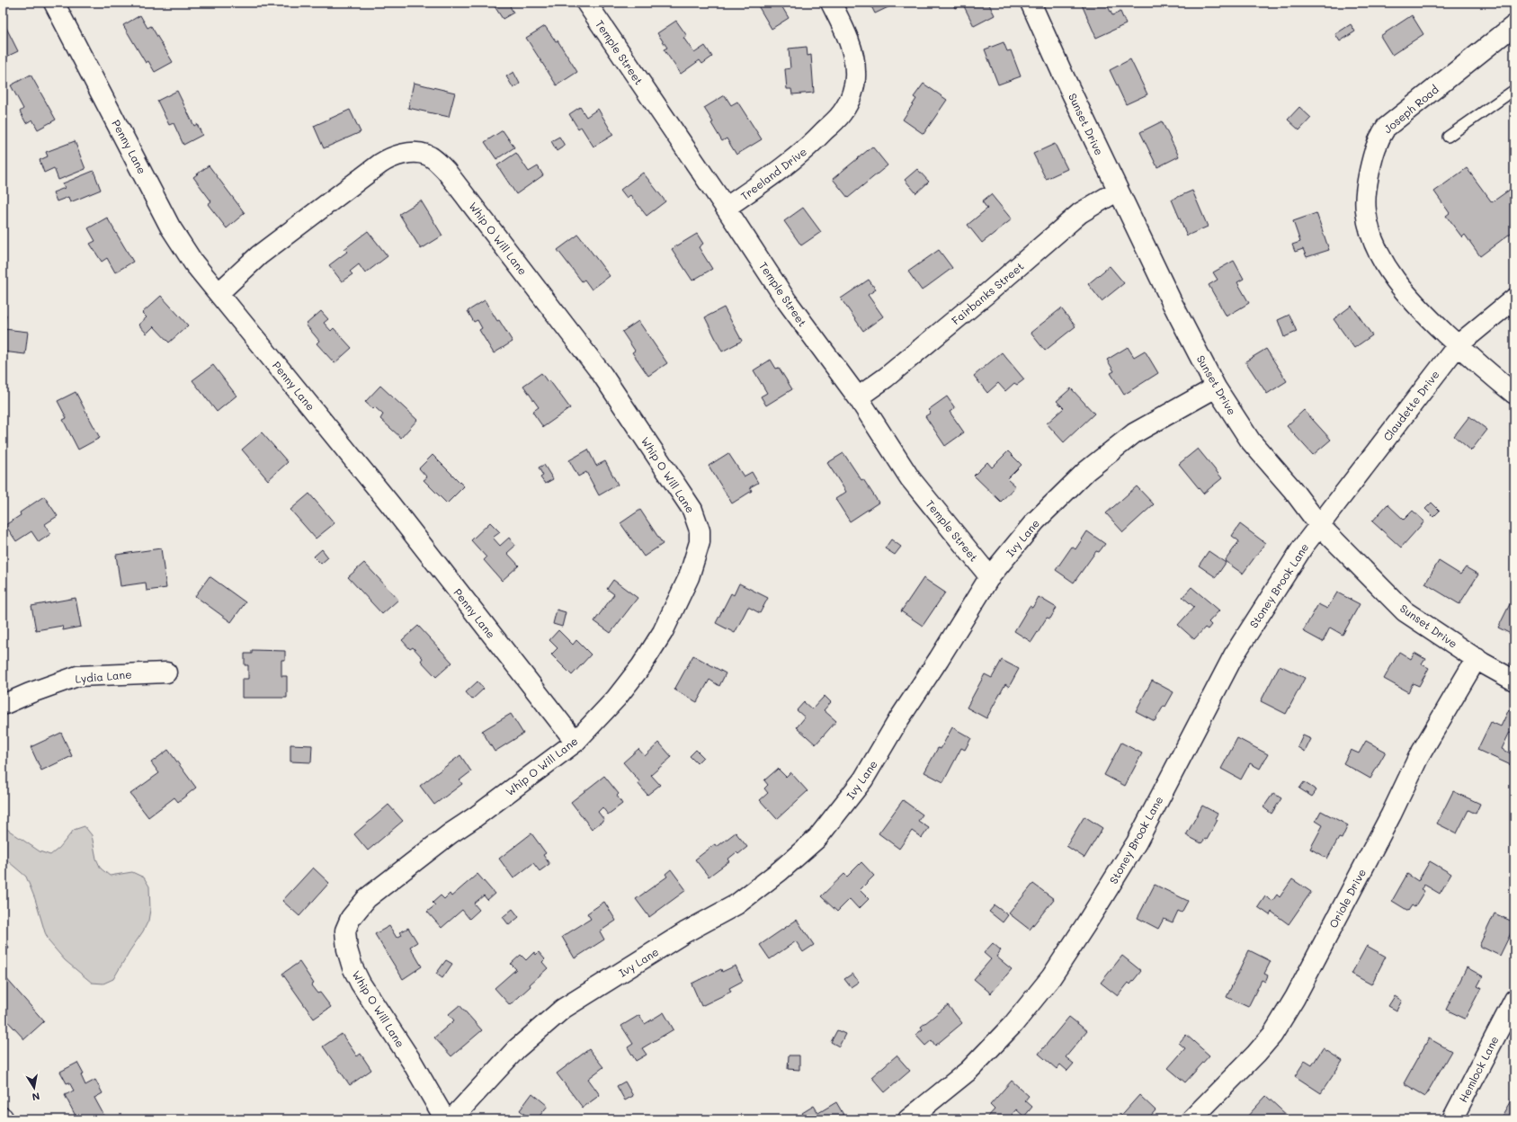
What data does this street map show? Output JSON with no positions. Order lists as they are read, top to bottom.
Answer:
{
  "streets": {
    "street": [
      "Temple Street",
      "Joseph Road",
      "Sunset Drive",
      "Penny Lane",
      "Treeland Drive",
      "Whip O Will Lane",
      "Fairbanks Street",
      "Claudette Drive",
      "Ivy Lane",
      "Stoney Brook Lane",
      "Lydia Lane",
      "Oriole Drive",
      "Hemlock Lane"
    ]
  },
  "crossings": [
    ["Temple Street", "Treeland Drive"],
    ["Temple Street", "Fairbanks Street"],
    ["Temple Street", "Ivy Lane"],
    ["Joseph Road", "Claudette Drive"],
    ["Sunset Drive", "Fairbanks Street"],
    ["Sunset Drive", "Claudette Drive"],
    ["Sunset Drive", "Ivy Lane"],
    ["Sunset Drive", "Stoney Brook Lane"],
    ["Sunset Drive", "Oriole Drive"],
    ["Penny Lane", "Whip O Will Lane"],
    ["Claudette Drive", "Stoney Brook Lane"]
  ],
  "north": "bottom"
}
